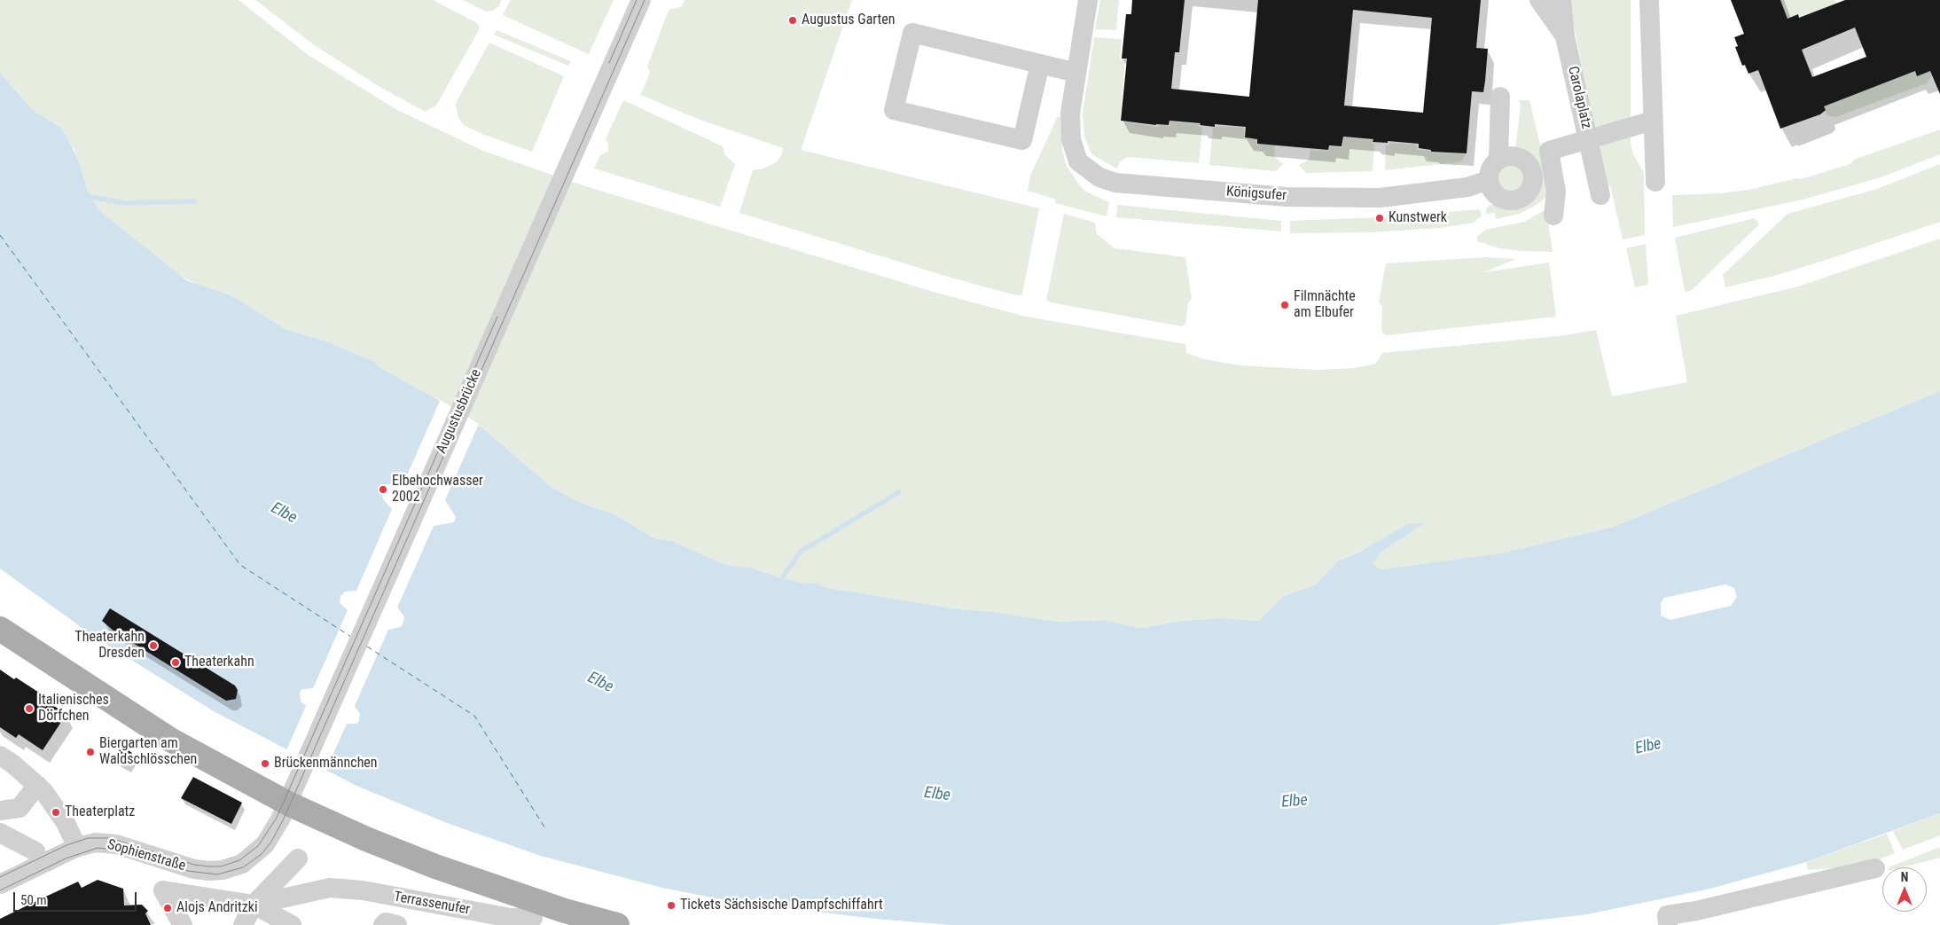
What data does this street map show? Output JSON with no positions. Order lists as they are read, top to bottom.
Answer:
{
  "streets": {
    "street": [
      "Carolaplatz",
      "Königsufer",
      "Augustusbrücke",
      "Sophienstraße",
      "Terrassenufer"
    ]
  },
  "crossings": [
    ["Augustusbrücke", "Sophienstraße"]
  ],
  "water": ["Elbe"],
  "places": [
    "Augustus Garten",
    "Kunstwerk",
    "Filmnächte am Elbufer",
    "Elbehochwasser 2002",
    "Theaterkahn Dresden",
    "Theaterkahn",
    "Italienisches Dörfchen",
    "Biergarten am Waldschlösschen",
    "Brückenmännchen",
    "Theaterplatz",
    "Tickets Sächsische Dampfschiffahrt",
    "Alojs Andritzki"
  ],
  "scale_bar": "50 m",
  "north": "top"
}
